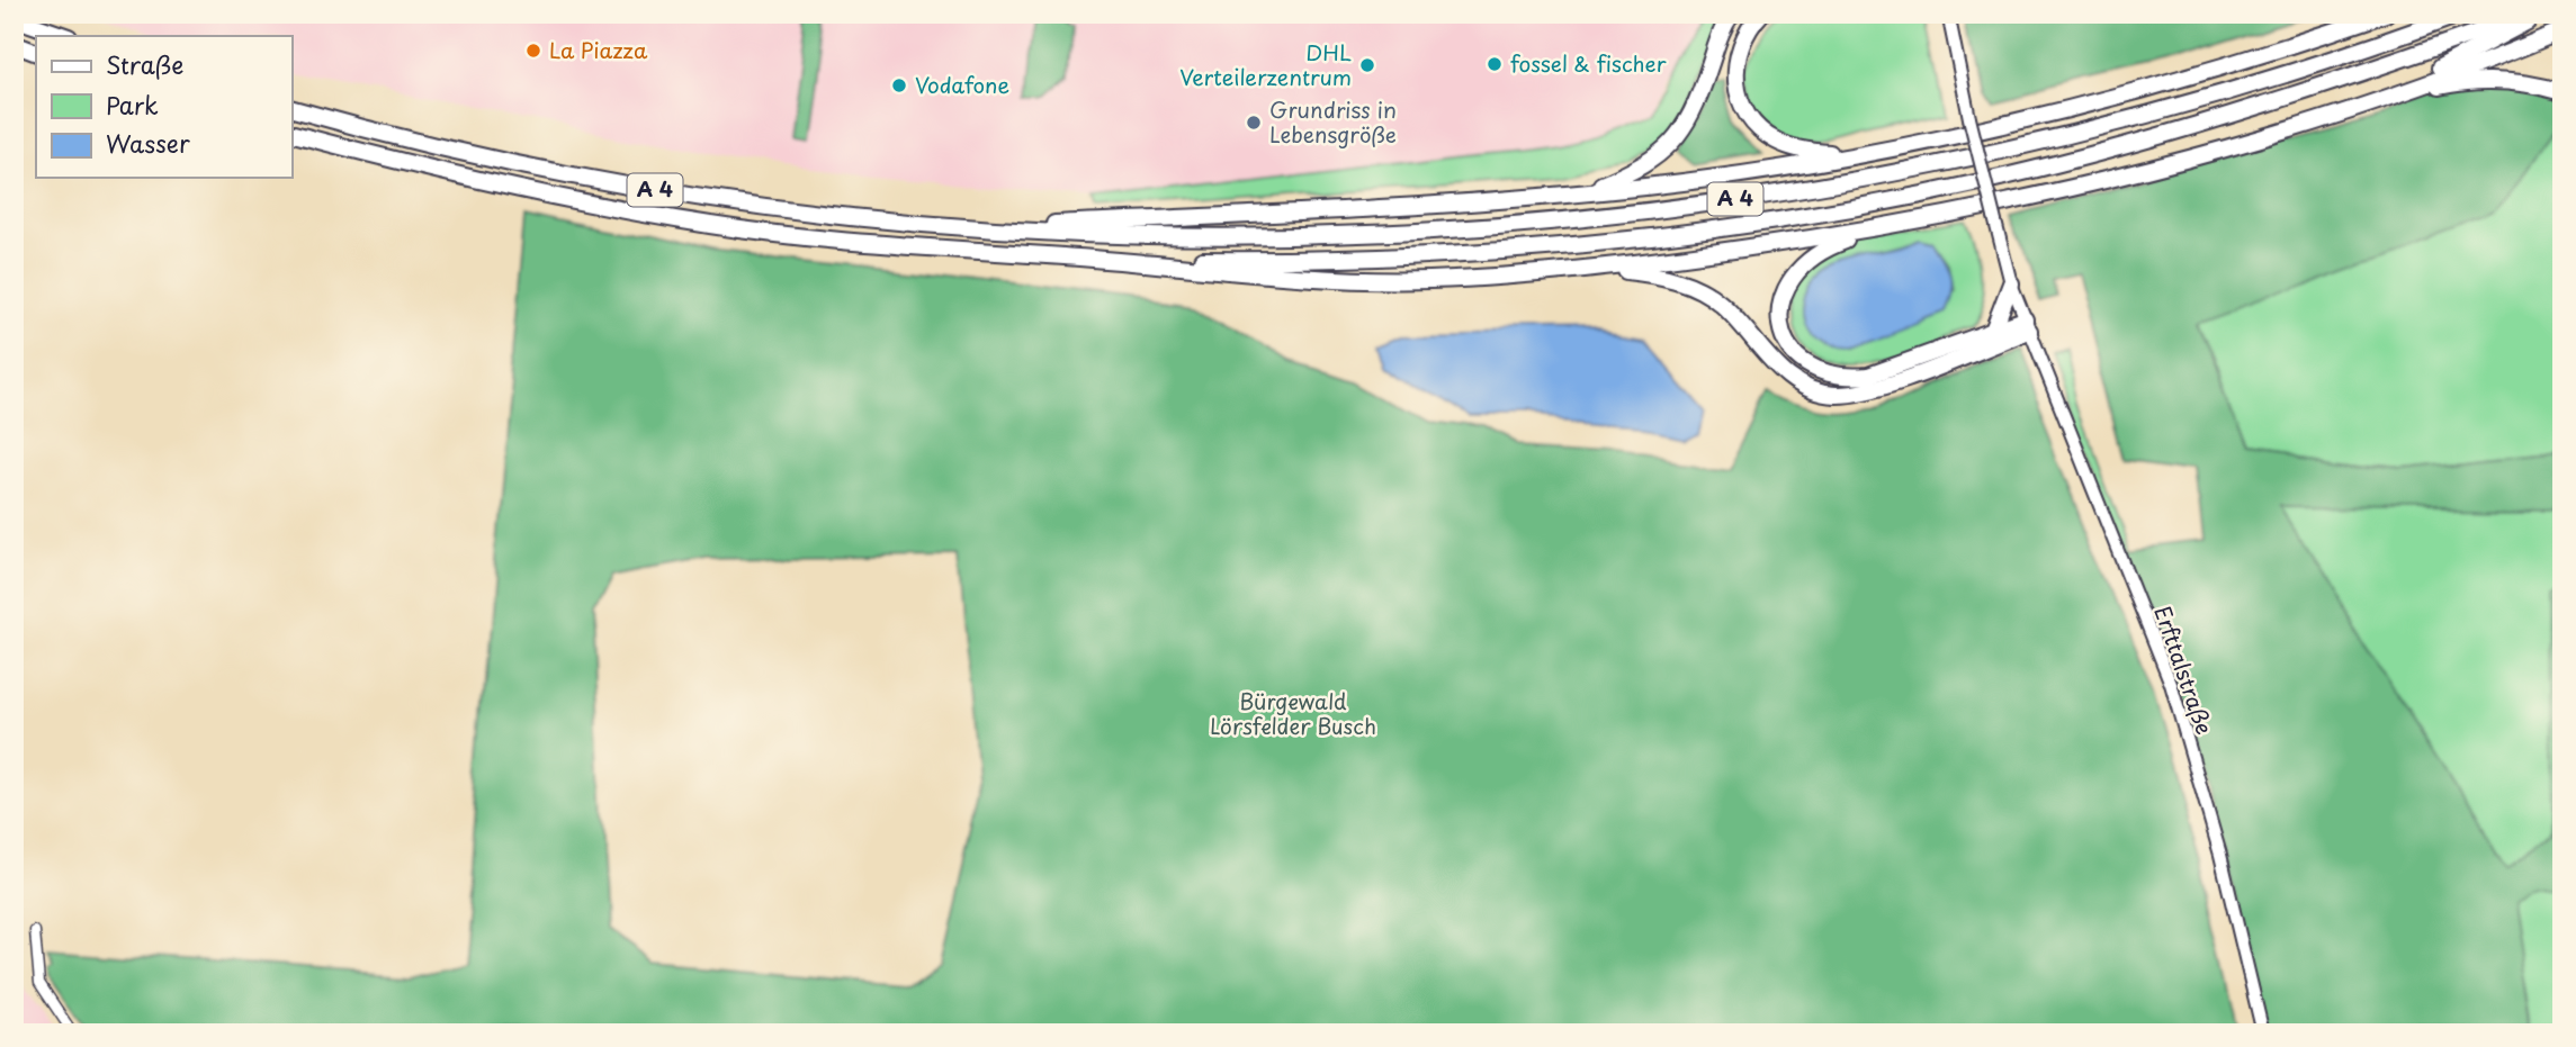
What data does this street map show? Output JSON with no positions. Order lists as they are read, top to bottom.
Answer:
{
  "streets": {
    "highway": ["A 4"],
    "main road": ["Erfttalstraße"]
  },
  "parks": ["Bürgewald Lörsfelder Busch"],
  "places": [
    "La Piazza",
    "fossel & fischer",
    "DHL Verteilerzentrum",
    "Vodafone",
    "Grundriss in Lebensgröße"
  ],
  "legend": ["Straße", "Park", "Wasser"]
}
